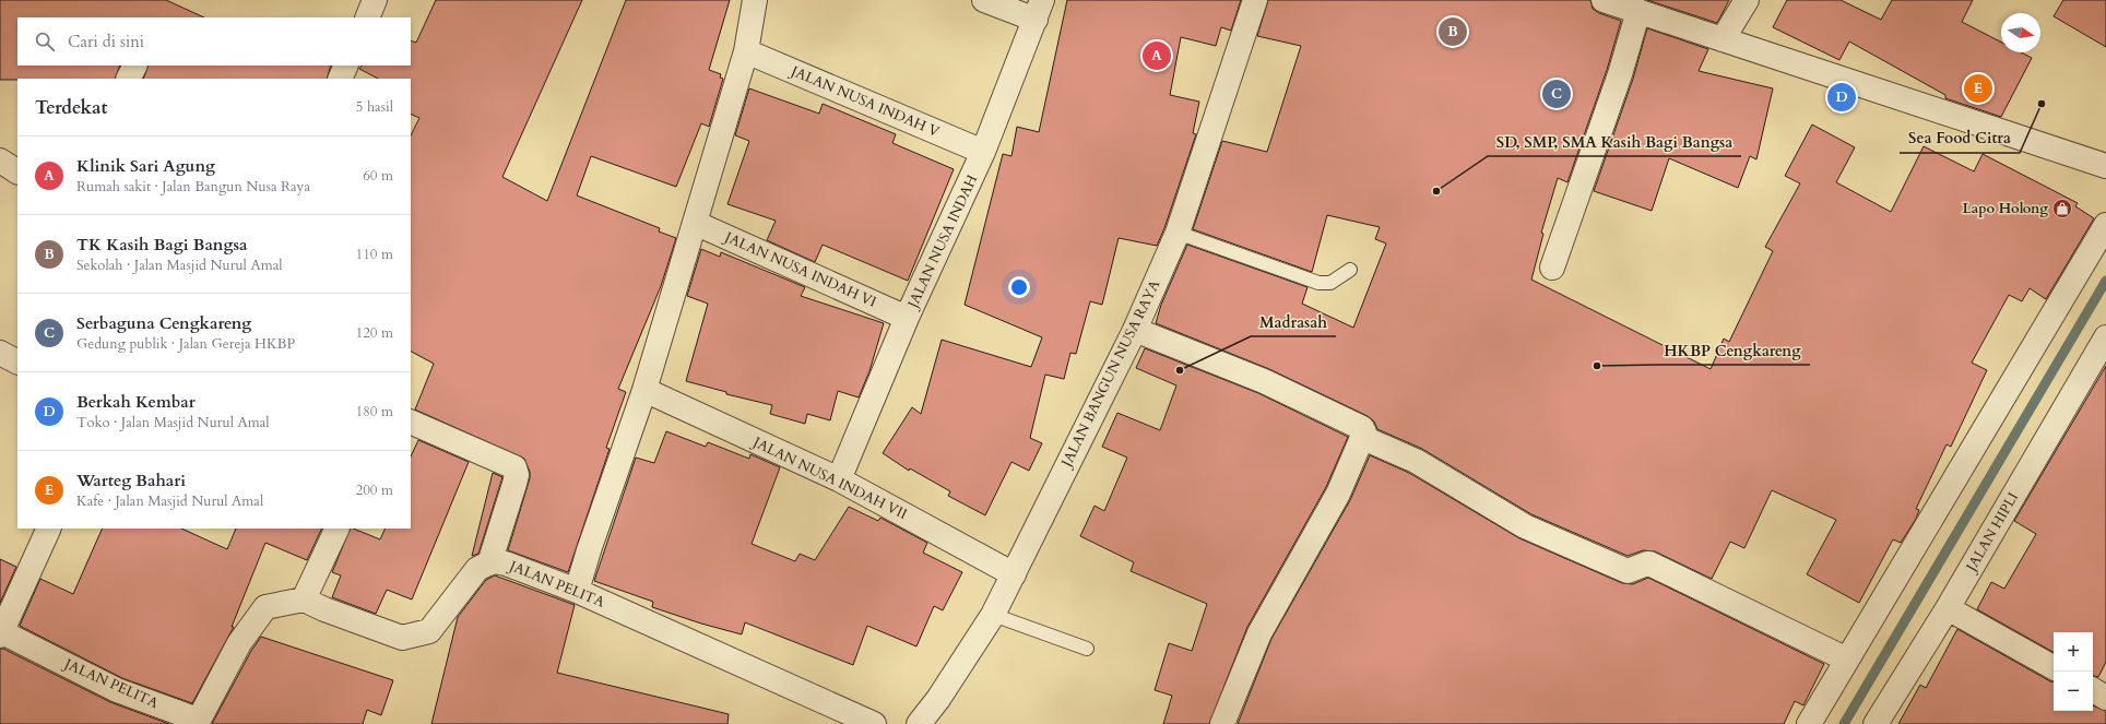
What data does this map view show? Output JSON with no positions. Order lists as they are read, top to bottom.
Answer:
{
  "streets": {
    "street": [
      "JALAN NUSA INDAH V",
      "JALAN NUSA INDAH",
      "JALAN NUSA INDAH VI",
      "JALAN BANGUN NUSA RAYA",
      "JALAN NUSA INDAH VII",
      "JALAN HIPLI",
      "JALAN PELITA"
    ]
  },
  "crossings": [
    ["JALAN NUSA INDAH V", "JALAN NUSA INDAH"],
    ["JALAN NUSA INDAH", "JALAN NUSA INDAH VI"],
    ["JALAN NUSA INDAH", "JALAN NUSA INDAH VII"],
    ["JALAN BANGUN NUSA RAYA", "JALAN NUSA INDAH VII"]
  ],
  "places": {
    "other": [
      "Sea Food Citra",
      "SD, SMP, SMA Kasih Bagi Bangsa",
      "HKBP Cengkareng",
      "Madrasah"
    ],
    "shop": ["Lapo Holong"]
  },
  "north": "right",
  "page": {
    "pins": [
      "B",
      "A",
      "E",
      "C",
      "D"
    ],
    "search": "Cari di sini",
    "heading": ["Terdekat", "5 hasil"],
    "list": [
      {
        "mark": "A",
        "name": "Klinik Sari Agung",
        "note": "Rumah sakit · Jalan Bangun Nusa Raya",
        "value": "60 m"
      },
      {
        "mark": "B",
        "name": "TK Kasih Bagi Bangsa",
        "note": "Sekolah · Jalan Masjid Nurul Amal",
        "value": "110 m"
      },
      {
        "mark": "C",
        "name": "Serbaguna Cengkareng",
        "note": "Gedung publik · Jalan Gereja HKBP",
        "value": "120 m"
      },
      {
        "mark": "D",
        "name": "Berkah Kembar",
        "note": "Toko · Jalan Masjid Nurul Amal",
        "value": "180 m"
      },
      {
        "mark": "E",
        "name": "Warteg Bahari",
        "note": "Kafe · Jalan Masjid Nurul Amal",
        "value": "200 m"
      }
    ],
    "map_buttons": ["+", "−"]
  }
}
